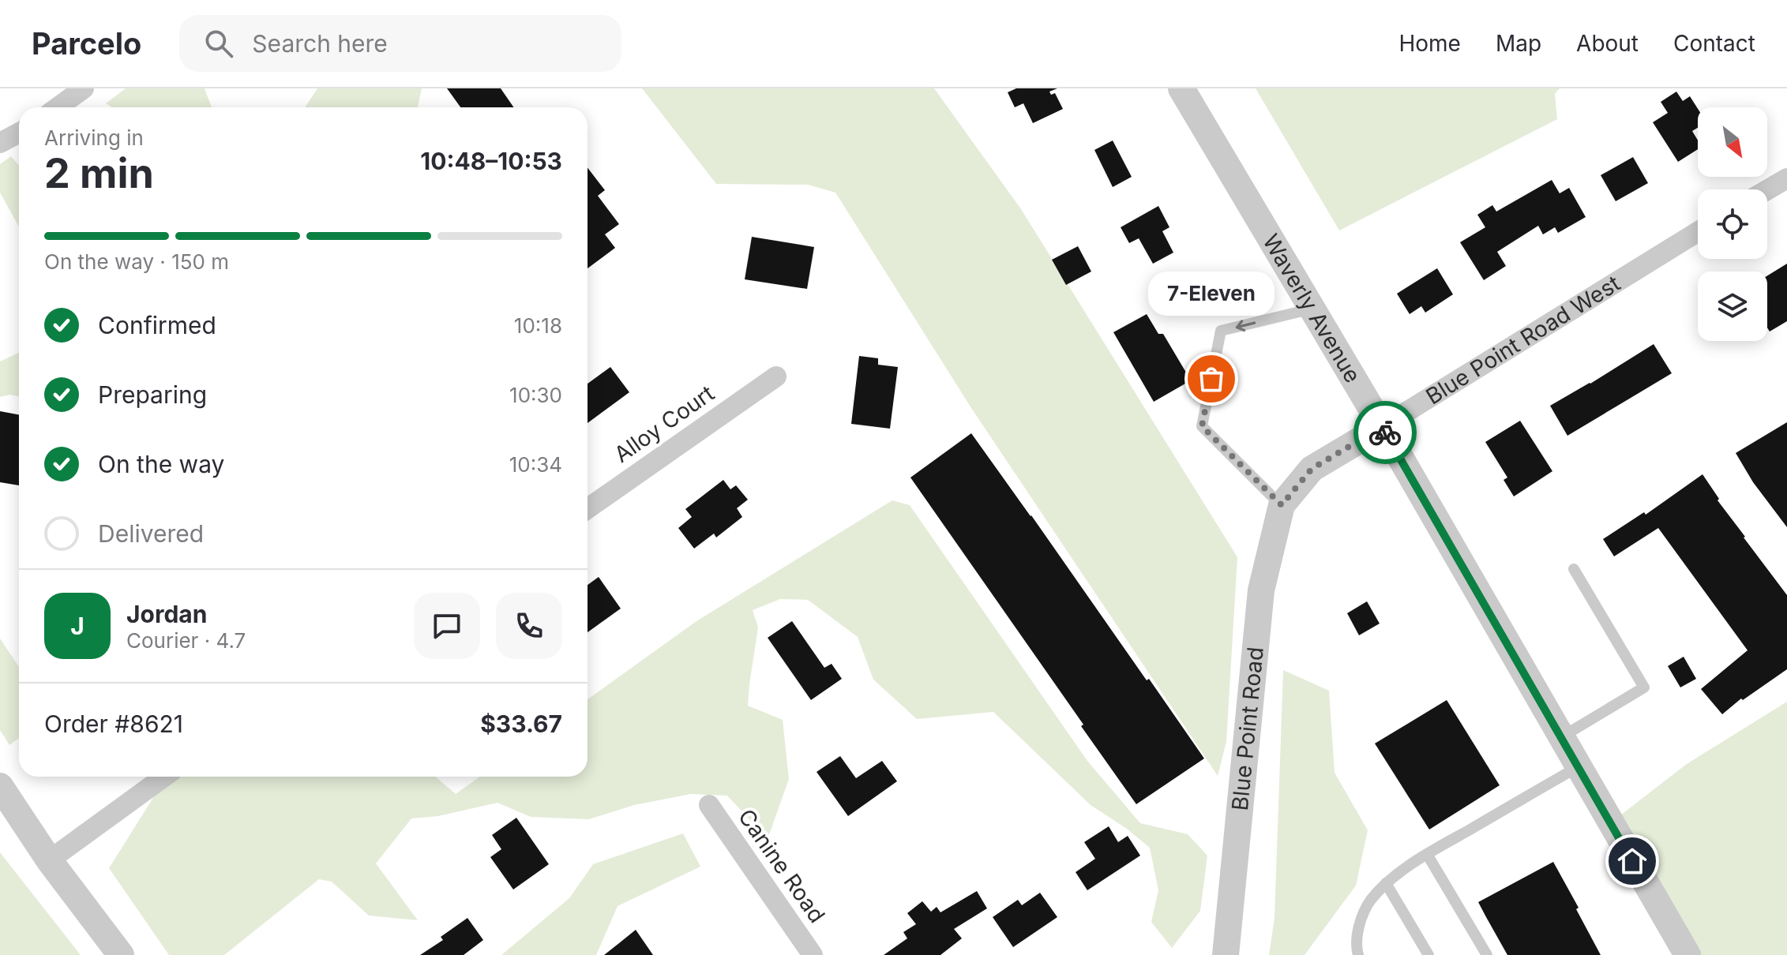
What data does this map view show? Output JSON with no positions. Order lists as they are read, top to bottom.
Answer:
{
  "streets": {
    "street": [
      "Waverly Avenue",
      "Blue Point Road West",
      "Alloy Court",
      "Blue Point Road",
      "Canine Road"
    ]
  },
  "crossings": [
    ["Waverly Avenue", "Blue Point Road West"],
    ["Blue Point Road West", "Blue Point Road"]
  ],
  "places": ["7-Eleven"],
  "north": "bottom right",
  "page": {
    "header": "Parcelo",
    "search": "Search here",
    "nav": [
      "Home",
      "Map",
      "About",
      "Contact"
    ],
    "heading": ["2 min", "Arriving in", "10:48–10:53"],
    "panel": [
      "Jordan",
      "Courier · 4.7",
      "Order #8621",
      "$33.67"
    ],
    "bar": "On the way · 150 m",
    "bubble": "7-Eleven",
    "list": [
      ["Confirmed", "10:18"],
      ["Preparing", "10:30"],
      ["On the way", "10:34"],
      "Delivered"
    ],
    "round": "J"
  }
}
